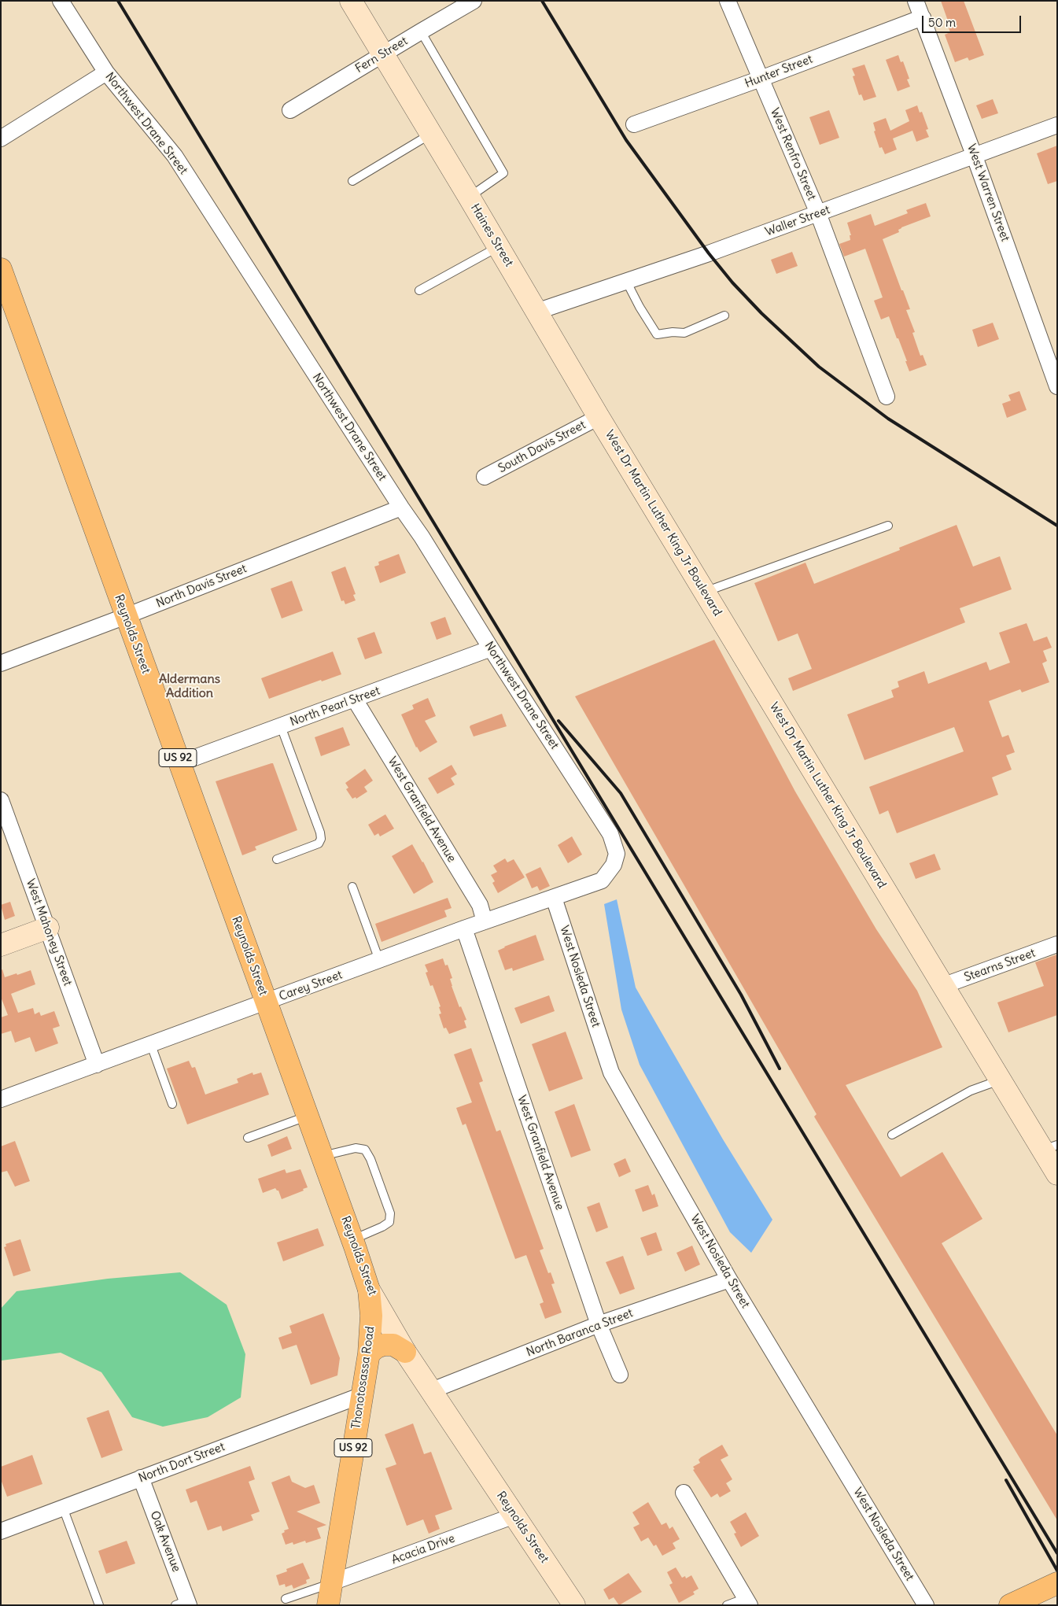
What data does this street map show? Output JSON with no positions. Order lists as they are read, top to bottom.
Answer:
{
  "streets": {
    "main road": ["Reynolds Street", "US 92", "Thonotosassa Road"],
    "street": [
      "Fern Street",
      "Hunter Street",
      "Northwest Drane Street",
      "West Renfro Street",
      "West Warren Street",
      "Waller Street",
      "Haines Street",
      "South Davis Street",
      "West Dr Martin Luther King Jr Boulevard",
      "North Davis Street",
      "North Pearl Street",
      "West Granfield Avenue",
      "West Mahoney Street",
      "Stearns Street",
      "West Nosleda Street",
      "Carey Street",
      "North Baranca Street",
      "North Dort Street",
      "Oak Avenue",
      "Acacia Drive"
    ]
  },
  "crossings": [
    ["Fern Street", "Haines Street"],
    ["Hunter Street", "West Renfro Street"],
    ["Hunter Street", "West Warren Street"],
    ["Northwest Drane Street", "North Davis Street"],
    ["Northwest Drane Street", "North Pearl Street"],
    ["Northwest Drane Street", "Carey Street"],
    ["West Renfro Street", "Waller Street"],
    ["West Warren Street", "Waller Street"],
    ["Waller Street", "Haines Street"],
    ["Haines Street", "South Davis Street"],
    ["Haines Street", "West Dr Martin Luther King Jr Boulevard"],
    ["South Davis Street", "West Dr Martin Luther King Jr Boulevard"],
    ["West Dr Martin Luther King Jr Boulevard", "Stearns Street"],
    ["North Davis Street", "Reynolds Street"],
    ["Reynolds Street", "North Pearl Street"],
    ["Reynolds Street", "Carey Street"],
    ["Reynolds Street", "North Baranca Street"],
    ["Reynolds Street", "Thonotosassa Road"],
    ["Reynolds Street", "Acacia Drive"],
    ["North Pearl Street", "West Granfield Avenue"],
    ["West Granfield Avenue", "Carey Street"],
    ["West Granfield Avenue", "North Baranca Street"],
    ["West Mahoney Street", "Carey Street"],
    ["West Nosleda Street", "Carey Street"],
    ["West Nosleda Street", "North Baranca Street"],
    ["Thonotosassa Road", "North Dort Street"],
    ["Thonotosassa Road", "Acacia Drive"],
    ["North Dort Street", "Oak Avenue"]
  ],
  "districts": ["Aldermans Addition"],
  "scale_bar": "50 m"
}
